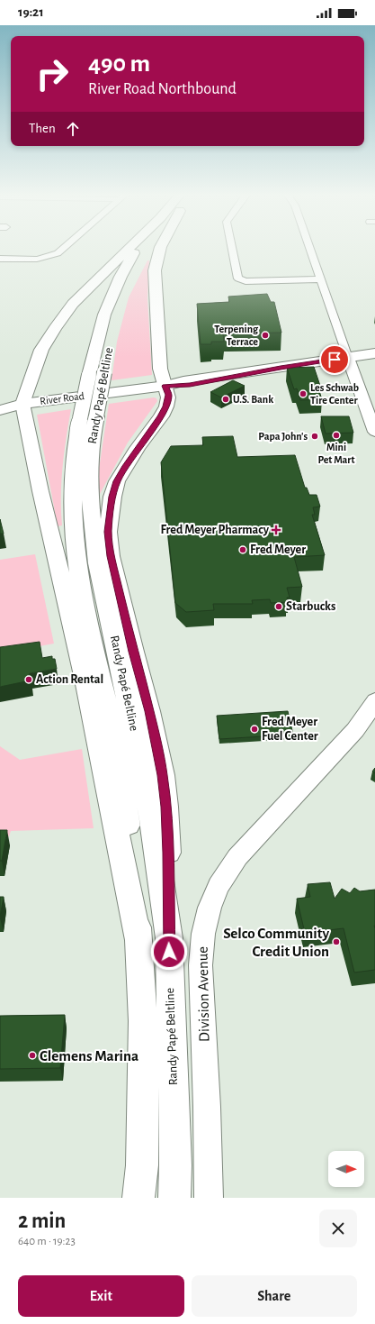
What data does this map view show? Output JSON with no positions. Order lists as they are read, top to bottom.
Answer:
{
  "streets": {
    "main road": ["Randy Papé Beltline", "River Road"],
    "street": ["Division Avenue"]
  },
  "places": {
    "other": [
      "Terpening Terrace",
      "Les Schwab Tire Center",
      "U.S. Bank",
      "Mini Pet Mart",
      "Papa John's",
      "Fred Meyer",
      "Starbucks",
      "Action Rental",
      "Fred Meyer Fuel Center",
      "Selco Community Credit Union",
      "Clemens Marina"
    ],
    "health": ["Fred Meyer Pharmacy"]
  },
  "north": "right",
  "page": {
    "status": "19:21",
    "turn": ["490 m", "River Road Northbound"],
    "then": "Then",
    "heading": ["2 min", "640 m · 19:23"],
    "buttons": ["Exit", "Share"]
  }
}
